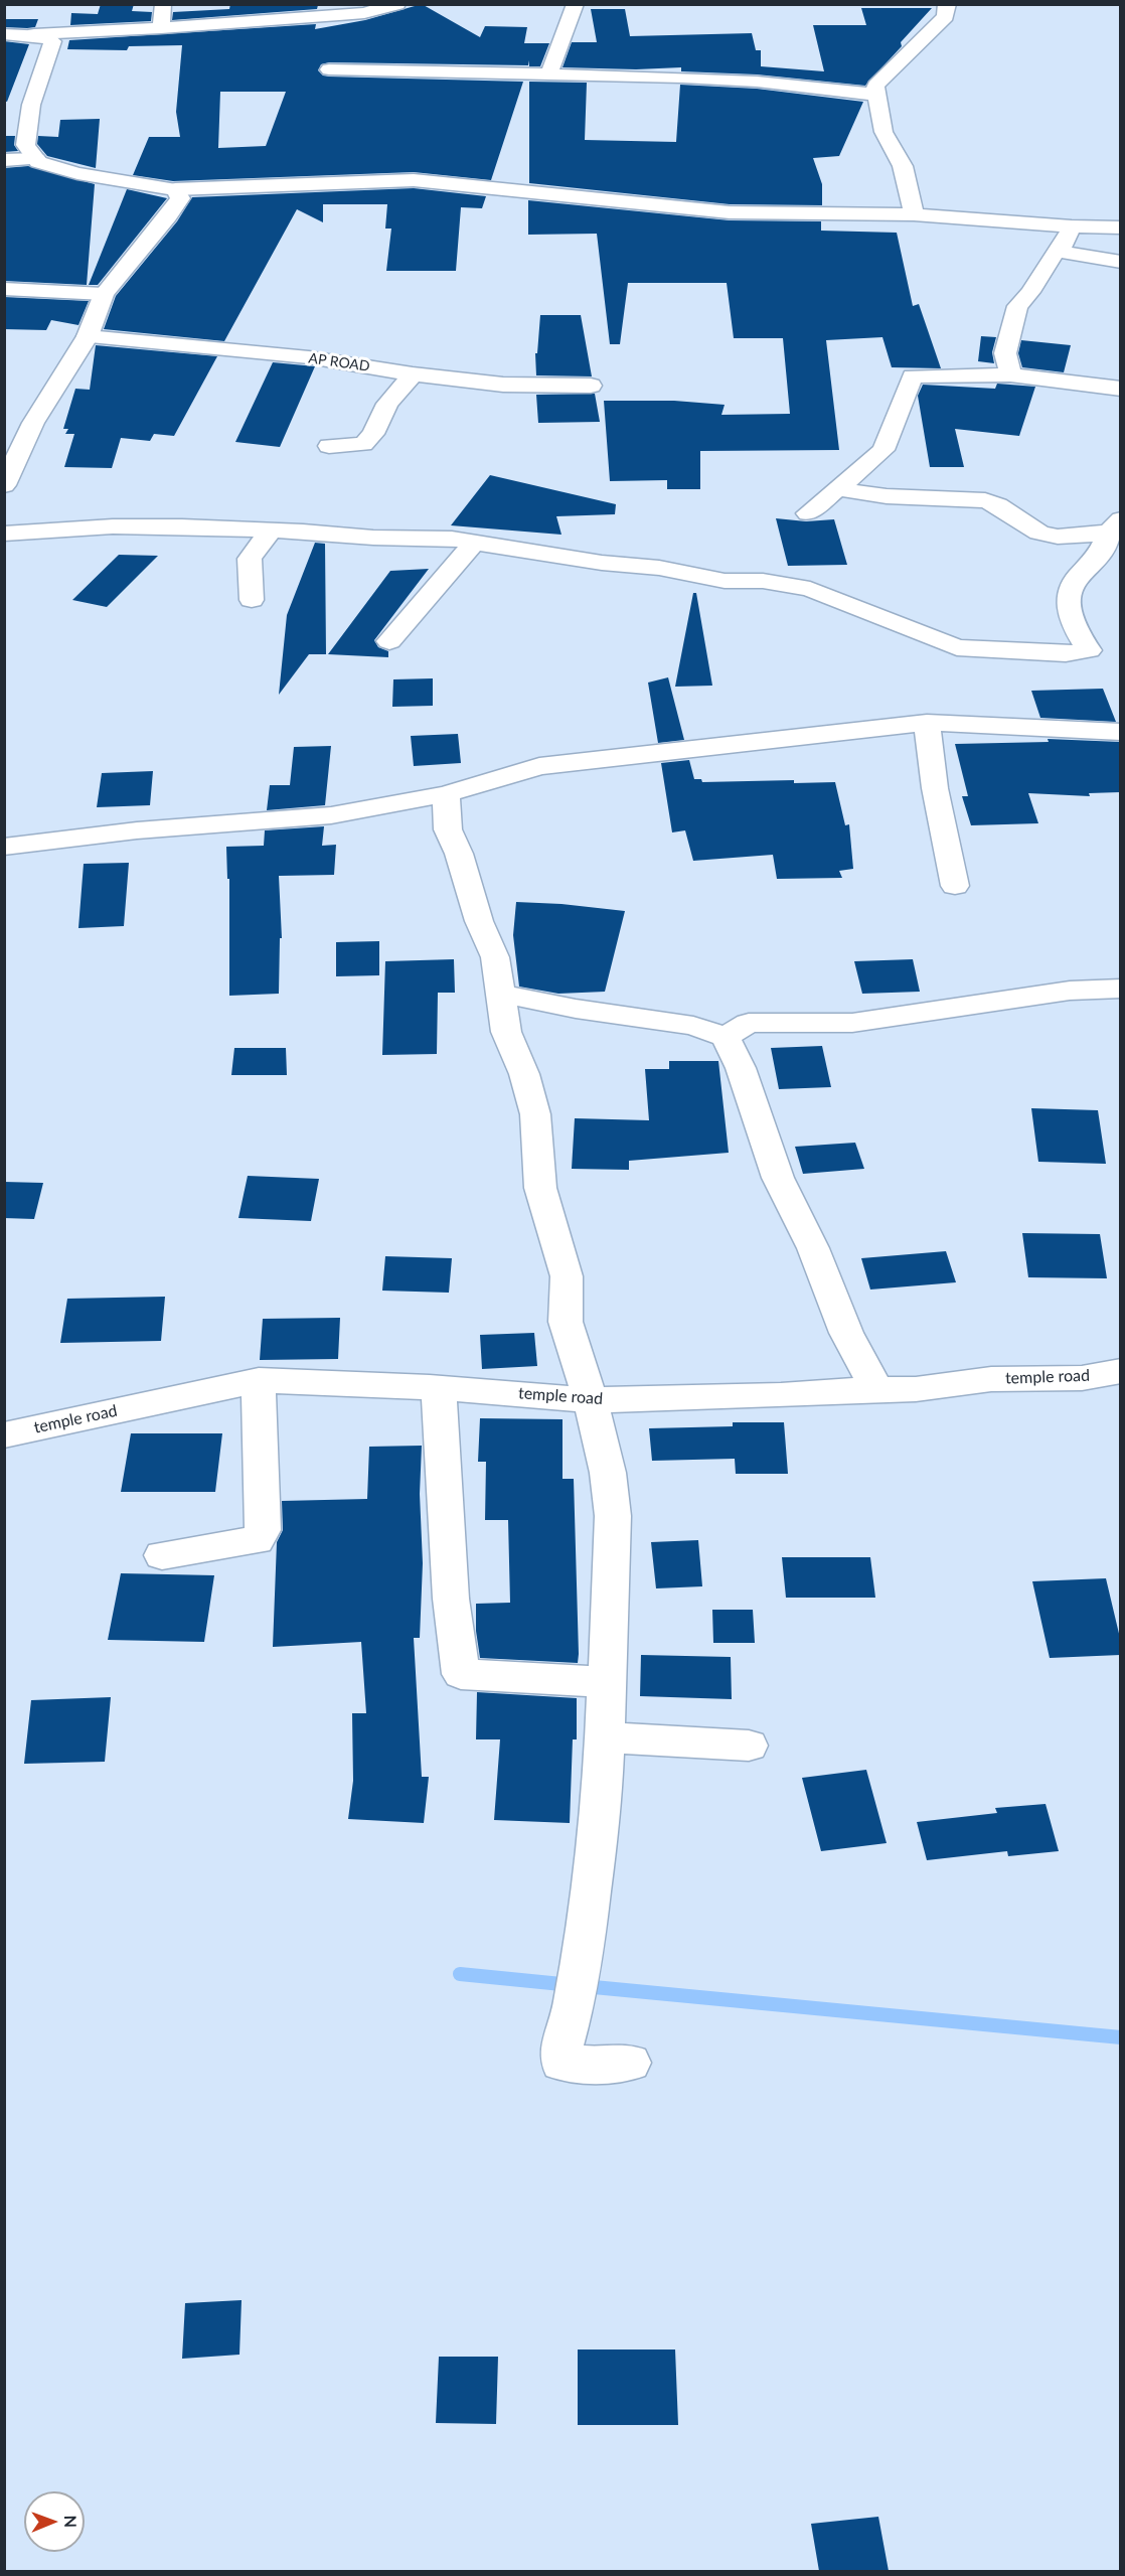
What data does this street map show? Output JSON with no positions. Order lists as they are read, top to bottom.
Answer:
{
  "streets": {
    "street": ["AP ROAD", "temple road"]
  },
  "north": "right"
}
